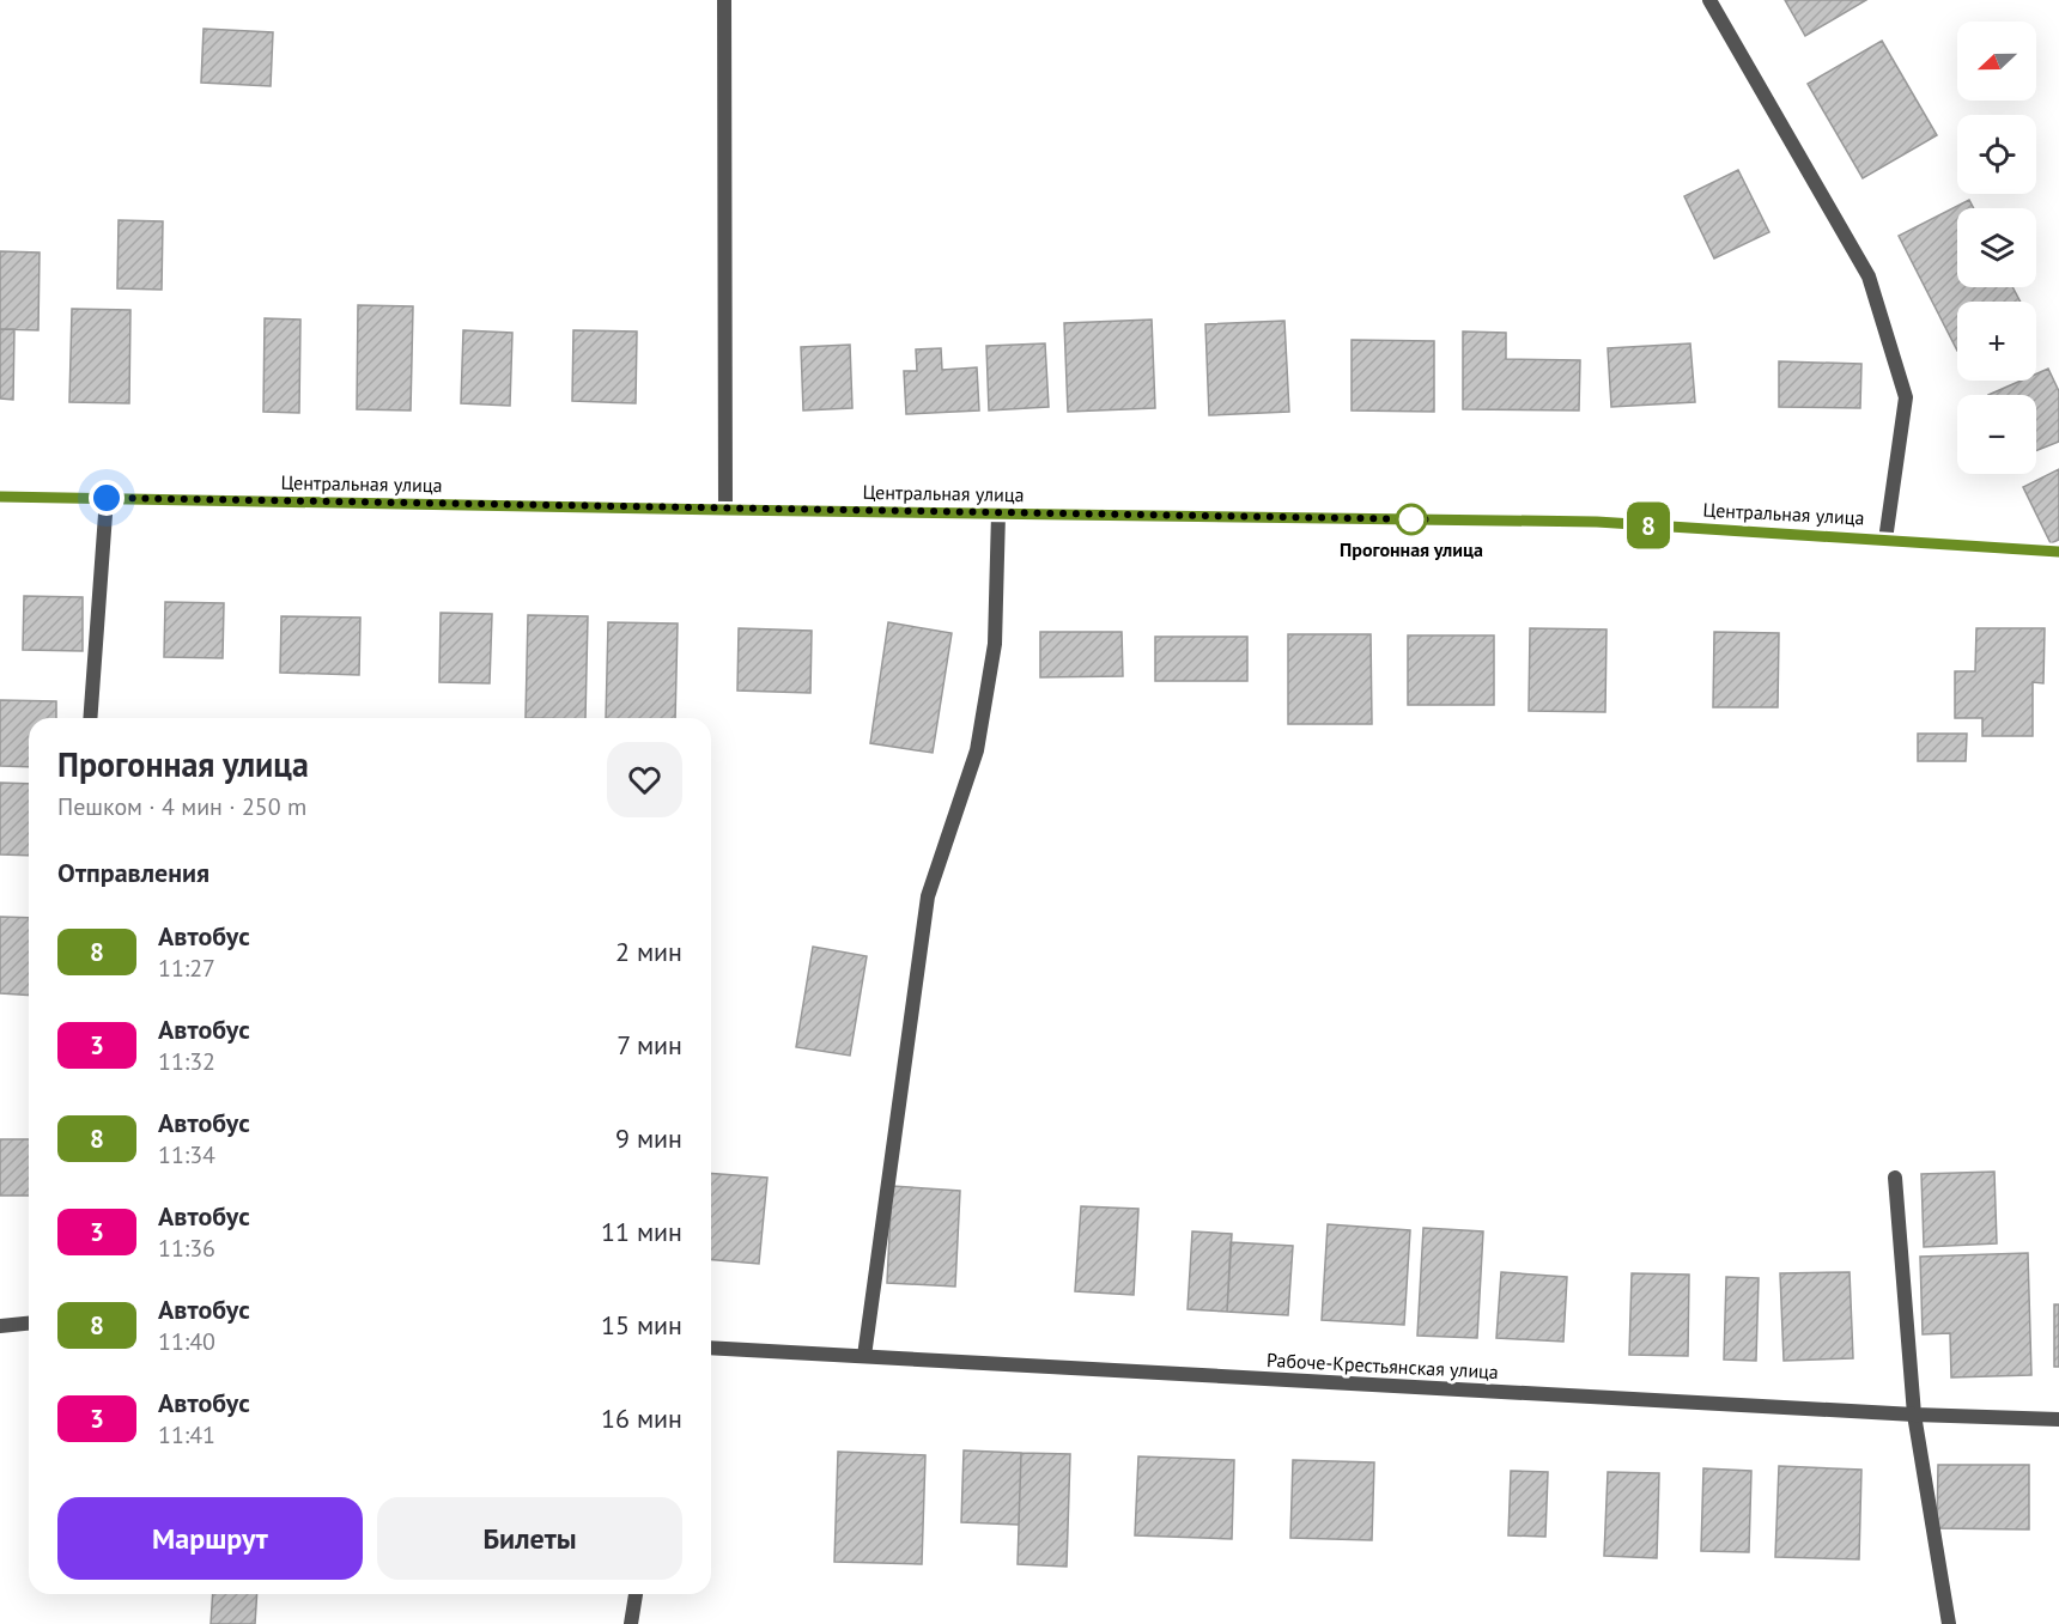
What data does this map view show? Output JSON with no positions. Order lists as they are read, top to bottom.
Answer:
{
  "streets": {
    "street": ["Центральная улица", "Рабоче-Крестьянская улица"]
  },
  "places": ["Прогонная улица"],
  "lines": ["bus line 8"],
  "north": "left",
  "page": {
    "on_map": "8",
    "map_buttons": ["+", "−"],
    "heading": [
      ["Прогонная улица", "Пешком · 4 мин · 250 m"],
      "Отправления"
    ],
    "list": [
      {
        "mark": "8",
        "name": "Автобус",
        "note": "11:27",
        "value": "2 мин"
      },
      {
        "mark": "3",
        "name": "Автобус",
        "note": "11:32",
        "value": "7 мин"
      },
      {
        "mark": "8",
        "name": "Автобус",
        "note": "11:34",
        "value": "9 мин"
      },
      {
        "mark": "3",
        "name": "Автобус",
        "note": "11:36",
        "value": "11 мин"
      },
      {
        "mark": "8",
        "name": "Автобус",
        "note": "11:40",
        "value": "15 мин"
      },
      {
        "mark": "3",
        "name": "Автобус",
        "note": "11:41",
        "value": "16 мин"
      }
    ],
    "buttons": ["Маршрут", "Билеты"]
  }
}
